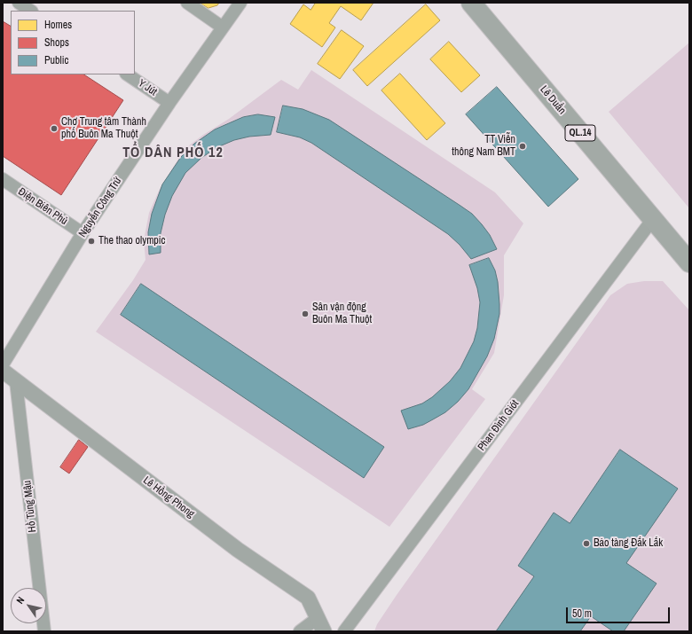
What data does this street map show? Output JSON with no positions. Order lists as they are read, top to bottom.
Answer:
{
  "streets": {
    "main road": ["Lê Duẩn", "QL.14"],
    "street": [
      "Y Jút",
      "Điện Biên Phủ",
      "Nguyễn Công Trứ",
      "Phan Đình Giót",
      "Lê Hồng Phong",
      "Hồ Tùng Mậu"
    ]
  },
  "crossings": [
    ["Y Jút", "Nguyễn Công Trứ"],
    ["Lê Duẩn", "Phan Đình Giót"],
    ["Điện Biên Phủ", "Nguyễn Công Trứ"],
    ["Lê Hồng Phong", "Hồ Tùng Mậu"]
  ],
  "districts": ["TỔ DÂN PHỐ 12"],
  "places": [
    "Chợ Trung tâm Thành phố Buôn Ma Thuột",
    "TT Viễn thông Nam BMT",
    "The thao olympic",
    "Sân vận động Buôn Ma Thuột",
    "Bảo tàng Đắk Lắk"
  ],
  "legend": ["Homes", "Shops", "Public"],
  "scale_bar": "50 m",
  "north": "top left"
}
